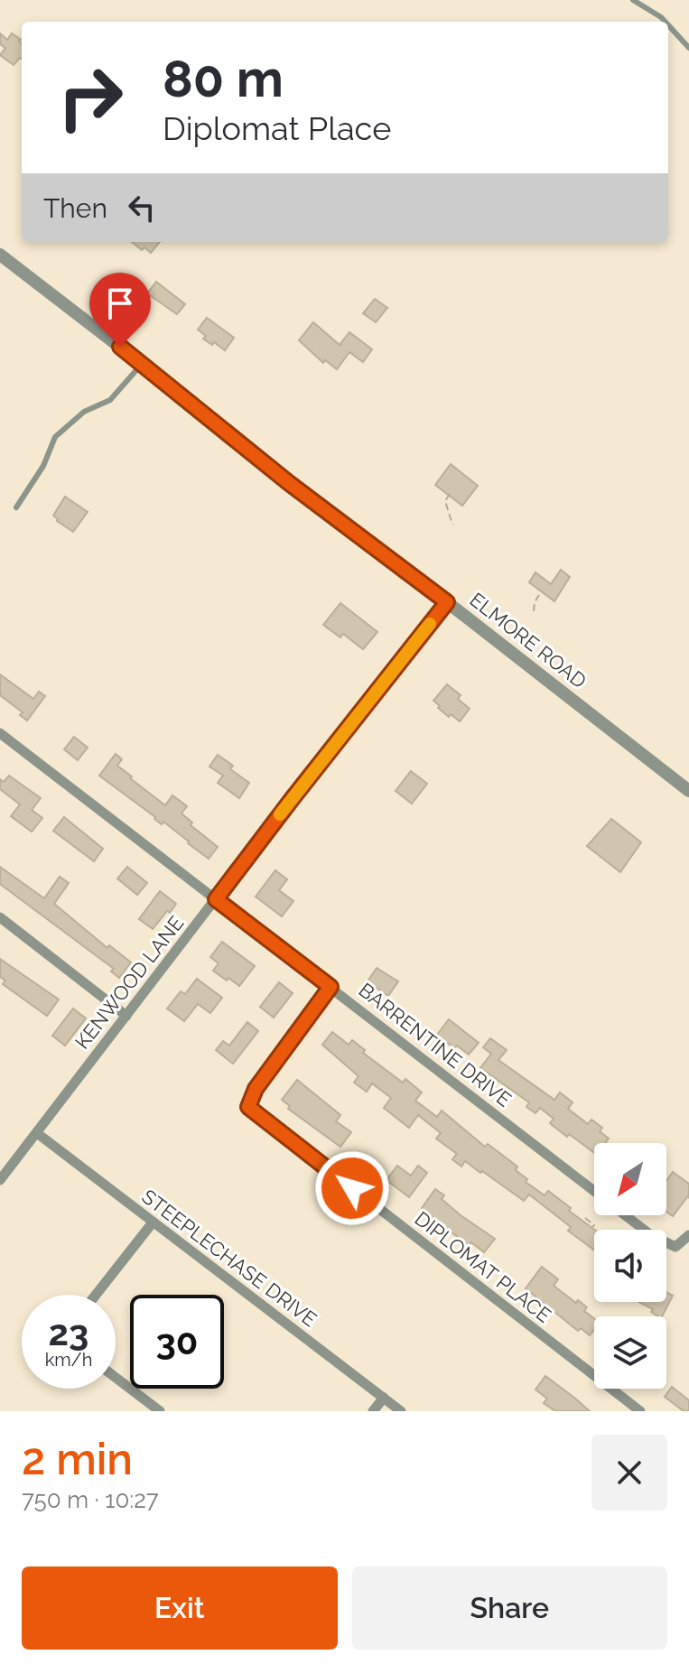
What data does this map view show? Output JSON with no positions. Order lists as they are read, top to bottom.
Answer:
{
  "streets": {
    "street": [
      "ELMORE ROAD",
      "KENWOOD LANE",
      "BARRENTINE DRIVE",
      "STEEPLECHASE DRIVE",
      "DIPLOMAT PLACE"
    ]
  },
  "crossings": [
    ["ELMORE ROAD", "KENWOOD LANE"],
    ["KENWOOD LANE", "BARRENTINE DRIVE"],
    ["KENWOOD LANE", "STEEPLECHASE DRIVE"],
    ["BARRENTINE DRIVE", "DIPLOMAT PLACE"]
  ],
  "north": "bottom left",
  "page": {
    "turn": ["80 m", "Diplomat Place"],
    "then": "Then",
    "speed": "23 km/h",
    "limit": "30",
    "heading": ["2 min", "750 m · 10:27"],
    "buttons": ["Exit", "Share"]
  }
}
